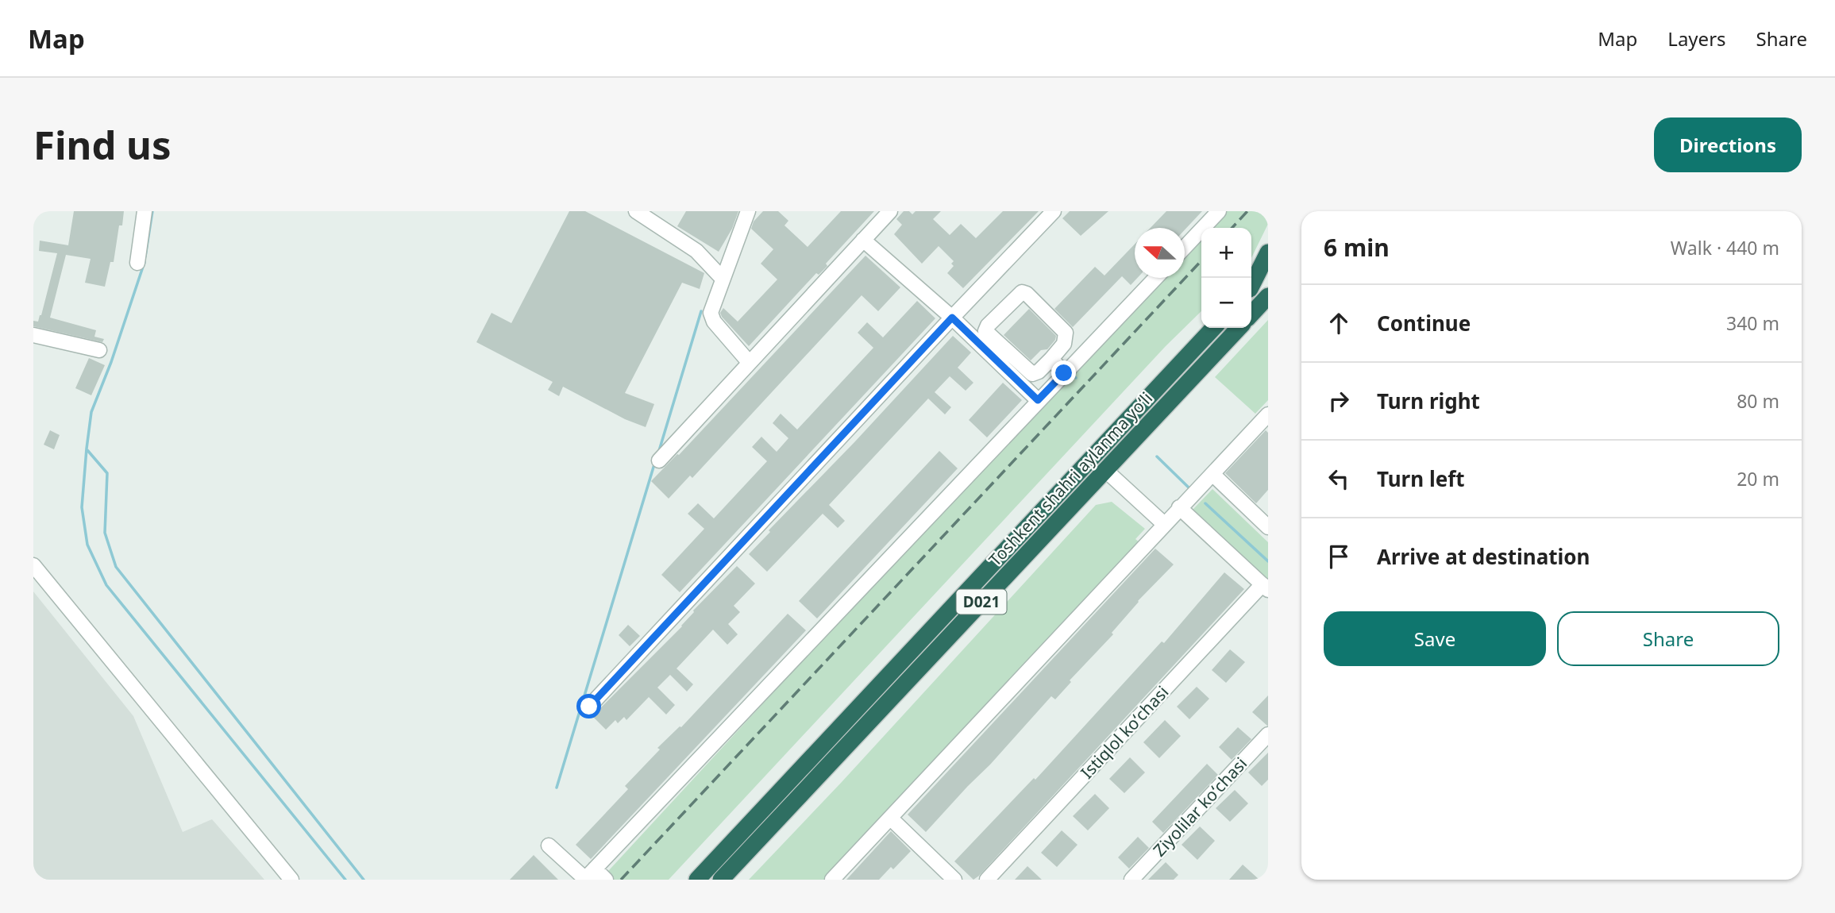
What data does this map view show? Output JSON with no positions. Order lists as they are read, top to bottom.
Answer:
{
  "streets": {
    "highway": ["Toshkent shahri aylanma yoʻli", "D021"],
    "street": ["Istiqlol koʻchasi", "Ziyolilar koʻchasi"]
  },
  "north": "left",
  "page": {
    "header": "Map",
    "nav": ["Map", "Layers", "Share"],
    "buttons": [
      "Directions",
      ["Save", "Share"]
    ],
    "title": "Find us",
    "heading": ["6 min", "Walk · 440 m"],
    "map_buttons": ["+", "−"],
    "list": [
      ["Continue", "340 m"],
      ["Turn right", "80 m"],
      ["Turn left", "20 m"],
      "Arrive at destination"
    ]
  }
}
